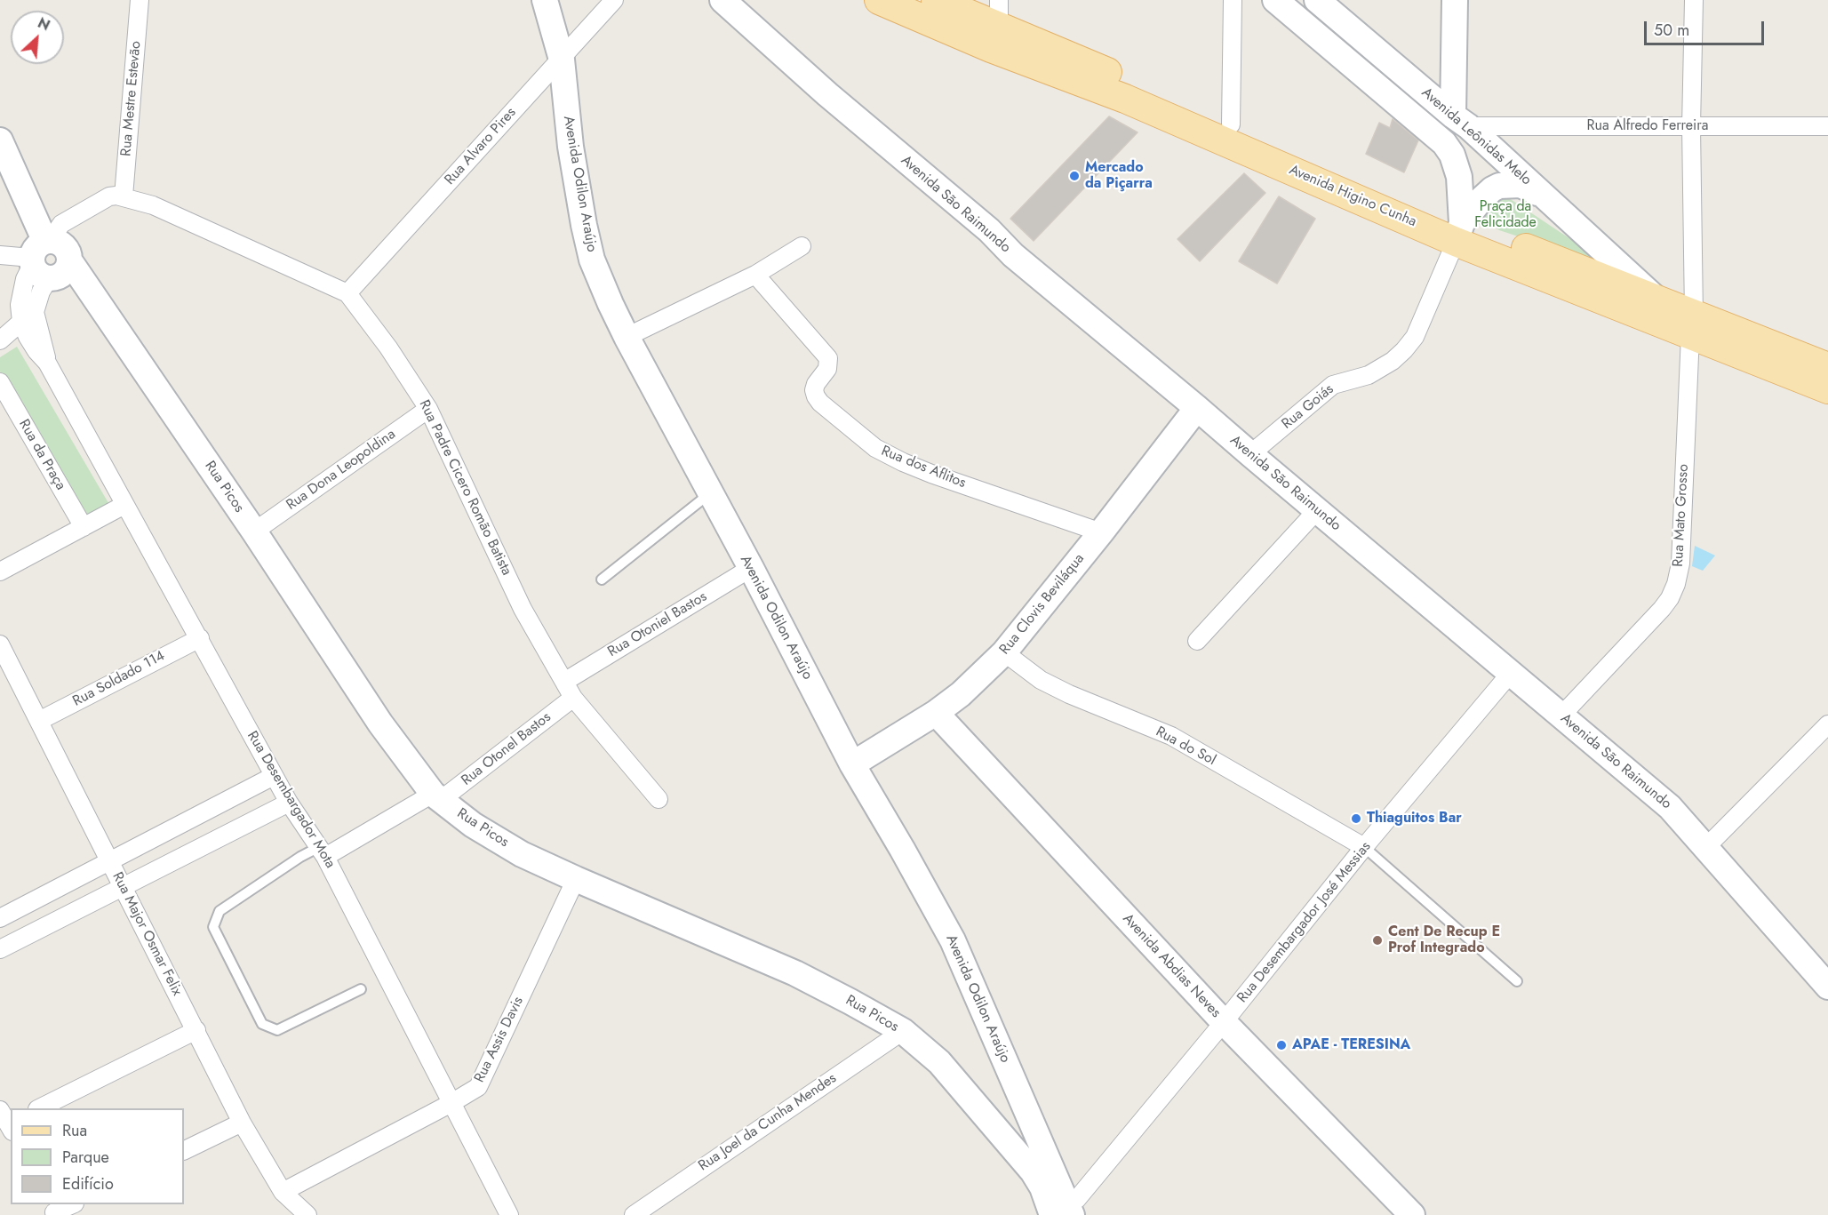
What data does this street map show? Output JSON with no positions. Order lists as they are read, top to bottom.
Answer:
{
  "streets": {
    "main road": [
      "Avenida Leônidas Melo",
      "Avenida Odilon Araújo",
      "Avenida Higino Cunha",
      "Avenida São Raimundo",
      "Rua Picos",
      "Rua Clovis Beviláqua",
      "Avenida Abdias Neves"
    ],
    "street": [
      "Rua Mestre Estevão",
      "Rua Alfredo Ferreira",
      "Rua Alvaro Pires",
      "Rua Goiás",
      "Rua da Praça",
      "Rua dos Aflitos",
      "Rua Dona Leopoldina",
      "Rua Padre Cicero Romão Batista",
      "Rua Mato Grosso",
      "Rua Otoniel Bastos",
      "Rua Soldado 114",
      "Rua do Sol",
      "Rua Otonel Bastos",
      "Rua Desembargador Mota",
      "Rua Desembargador José Messias",
      "Rua Major Osmar Felix",
      "Rua Assis Davis",
      "Rua Joel da Cunha Mendes"
    ]
  },
  "crossings": [
    ["Rua Mestre Estevão", "Rua Padre Cicero Romão Batista"],
    ["Rua Alfredo Ferreira", "Avenida Leônidas Melo"],
    ["Rua Alfredo Ferreira", "Rua Mato Grosso"],
    ["Avenida Leônidas Melo", "Avenida Higino Cunha"],
    ["Avenida Leônidas Melo", "Rua Goiás"],
    ["Rua Alvaro Pires", "Avenida Odilon Araújo"],
    ["Rua Alvaro Pires", "Rua Padre Cicero Romão Batista"],
    ["Avenida Odilon Araújo", "Rua Picos"],
    ["Avenida Odilon Araújo", "Rua Clovis Beviláqua"],
    ["Avenida Odilon Araújo", "Rua Otoniel Bastos"],
    ["Avenida Odilon Araújo", "Rua Desembargador José Messias"],
    ["Avenida Higino Cunha", "Rua Goiás"],
    ["Avenida Higino Cunha", "Rua Mato Grosso"],
    ["Avenida São Raimundo", "Rua Goiás"],
    ["Avenida São Raimundo", "Rua Mato Grosso"],
    ["Avenida São Raimundo", "Rua Clovis Beviláqua"],
    ["Avenida São Raimundo", "Rua Desembargador José Messias"],
    ["Rua dos Aflitos", "Rua Clovis Beviláqua"],
    ["Rua Dona Leopoldina", "Rua Picos"],
    ["Rua Dona Leopoldina", "Rua Padre Cicero Romão Batista"],
    ["Rua Picos", "Rua Otonel Bastos"],
    ["Rua Picos", "Rua Desembargador Mota"],
    ["Rua Picos", "Rua Desembargador José Messias"],
    ["Rua Picos", "Rua Assis Davis"],
    ["Rua Picos", "Rua Joel da Cunha Mendes"],
    ["Rua Padre Cicero Romão Batista", "Rua Otoniel Bastos"],
    ["Rua Padre Cicero Romão Batista", "Rua Otonel Bastos"],
    ["Rua Clovis Beviláqua", "Rua do Sol"],
    ["Rua Clovis Beviláqua", "Avenida Abdias Neves"],
    ["Rua Soldado 114", "Rua Desembargador Mota"],
    ["Rua Soldado 114", "Rua Major Osmar Felix"],
    ["Rua do Sol", "Rua Desembargador José Messias"],
    ["Rua Otonel Bastos", "Rua Desembargador Mota"],
    ["Rua Desembargador Mota", "Rua Assis Davis"],
    ["Rua Desembargador José Messias", "Avenida Abdias Neves"],
    ["Rua Major Osmar Felix", "Rua Assis Davis"]
  ],
  "parks": ["Praça da Felicidade"],
  "places": [
    "Mercado da Piçarra",
    "Thiaguitos Bar",
    "Cent De Recup E Prof Integrado",
    "APAE - TERESINA"
  ],
  "legend": ["Rua", "Parque", "Edifício"],
  "scale_bar": "50 m",
  "north": "top right"
}
